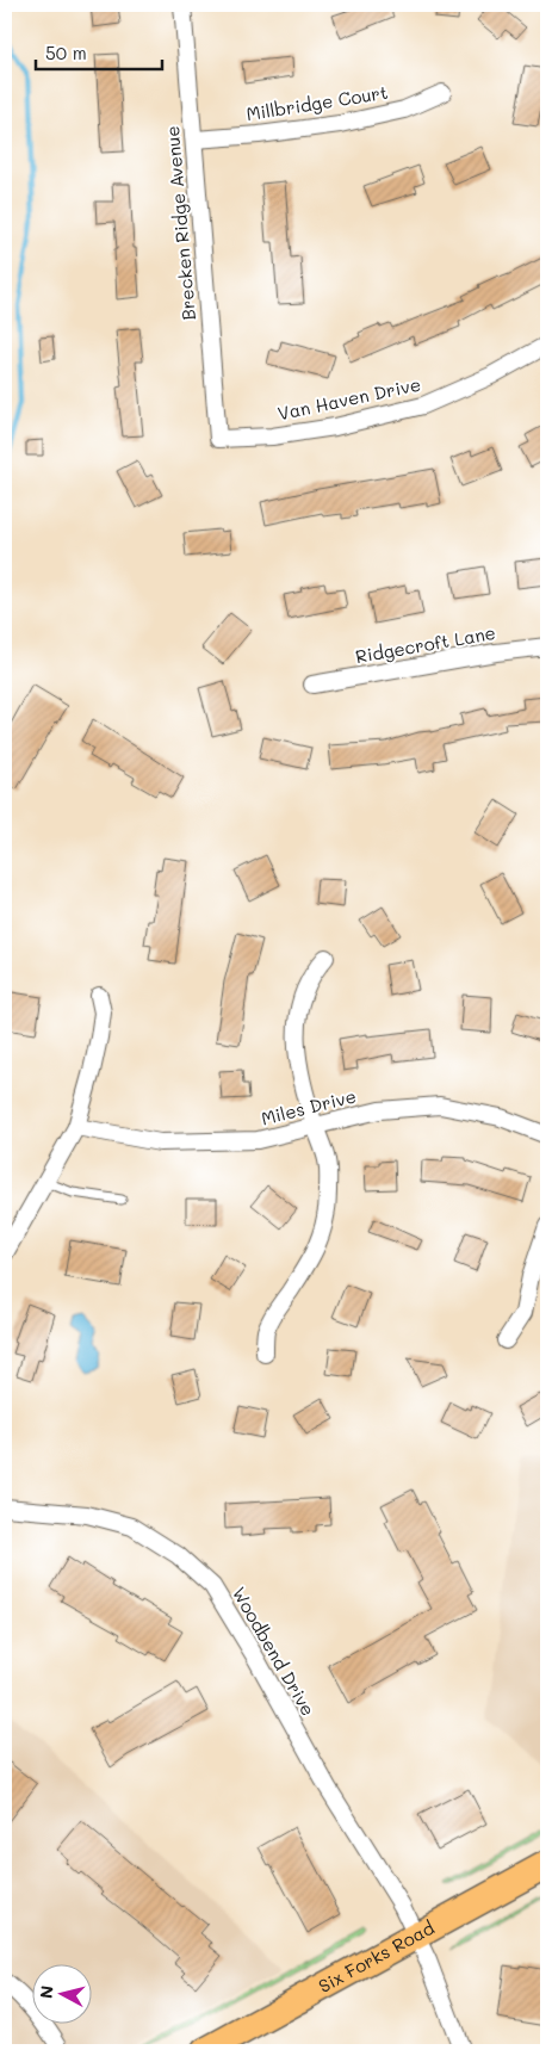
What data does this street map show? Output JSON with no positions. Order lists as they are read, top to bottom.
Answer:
{
  "streets": {
    "main road": ["Six Forks Road"],
    "street": [
      "Millbridge Court",
      "Brecken Ridge Avenue",
      "Van Haven Drive",
      "Ridgecroft Lane",
      "Miles Drive",
      "Woodbend Drive"
    ]
  },
  "crossings": [
    ["Millbridge Court", "Brecken Ridge Avenue"],
    ["Brecken Ridge Avenue", "Van Haven Drive"],
    ["Woodbend Drive", "Six Forks Road"]
  ],
  "scale_bar": "50 m",
  "north": "left"
}
